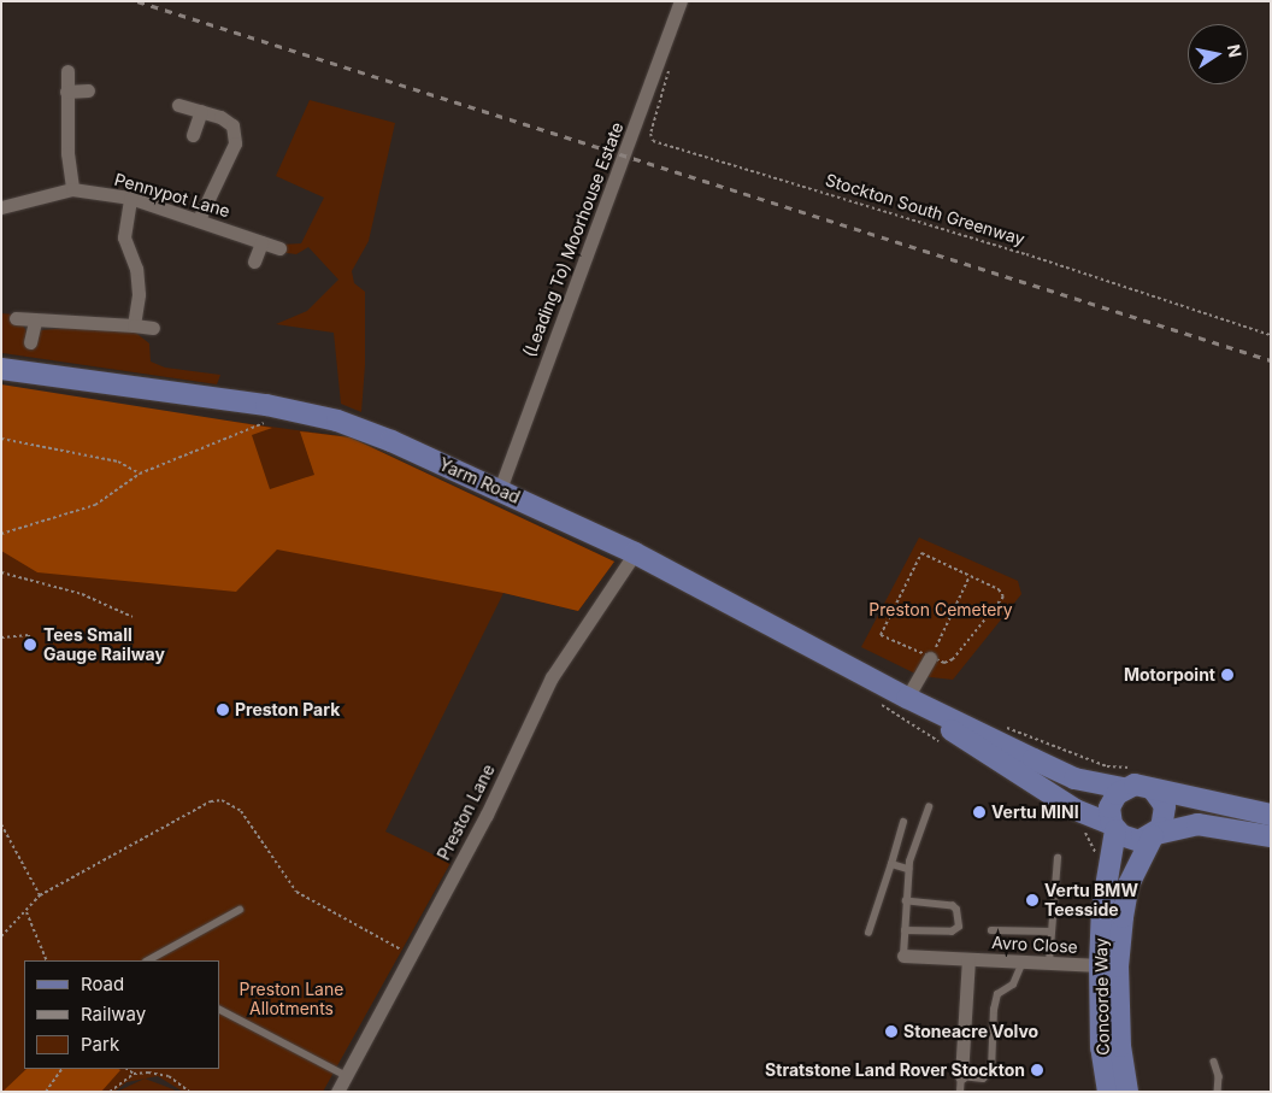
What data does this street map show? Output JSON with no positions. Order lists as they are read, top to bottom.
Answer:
{
  "streets": {
    "main road": ["Yarm Road", "Concorde Way"],
    "street": [
      "Pennypot Lane",
      "(Leading To) Moorhouse Estate",
      "Preston Lane",
      "Avro Close"
    ],
    "path": ["Stockton South Greenway"]
  },
  "crossings": [
    ["Stockton South Greenway", "(Leading To) Moorhouse Estate"],
    ["(Leading To) Moorhouse Estate", "Yarm Road"],
    ["Yarm Road", "Preston Lane"],
    ["Avro Close", "Concorde Way"]
  ],
  "parks": ["Preston Cemetery", "Preston Lane Allotments"],
  "places": [
    "Tees Small Gauge Railway",
    "Motorpoint",
    "Preston Park",
    "Vertu MINI",
    "Vertu BMW Teesside",
    "Stoneacre Volvo",
    "Stratstone Land Rover Stockton"
  ],
  "legend": ["Road", "Railway", "Park"],
  "north": "right"
}
